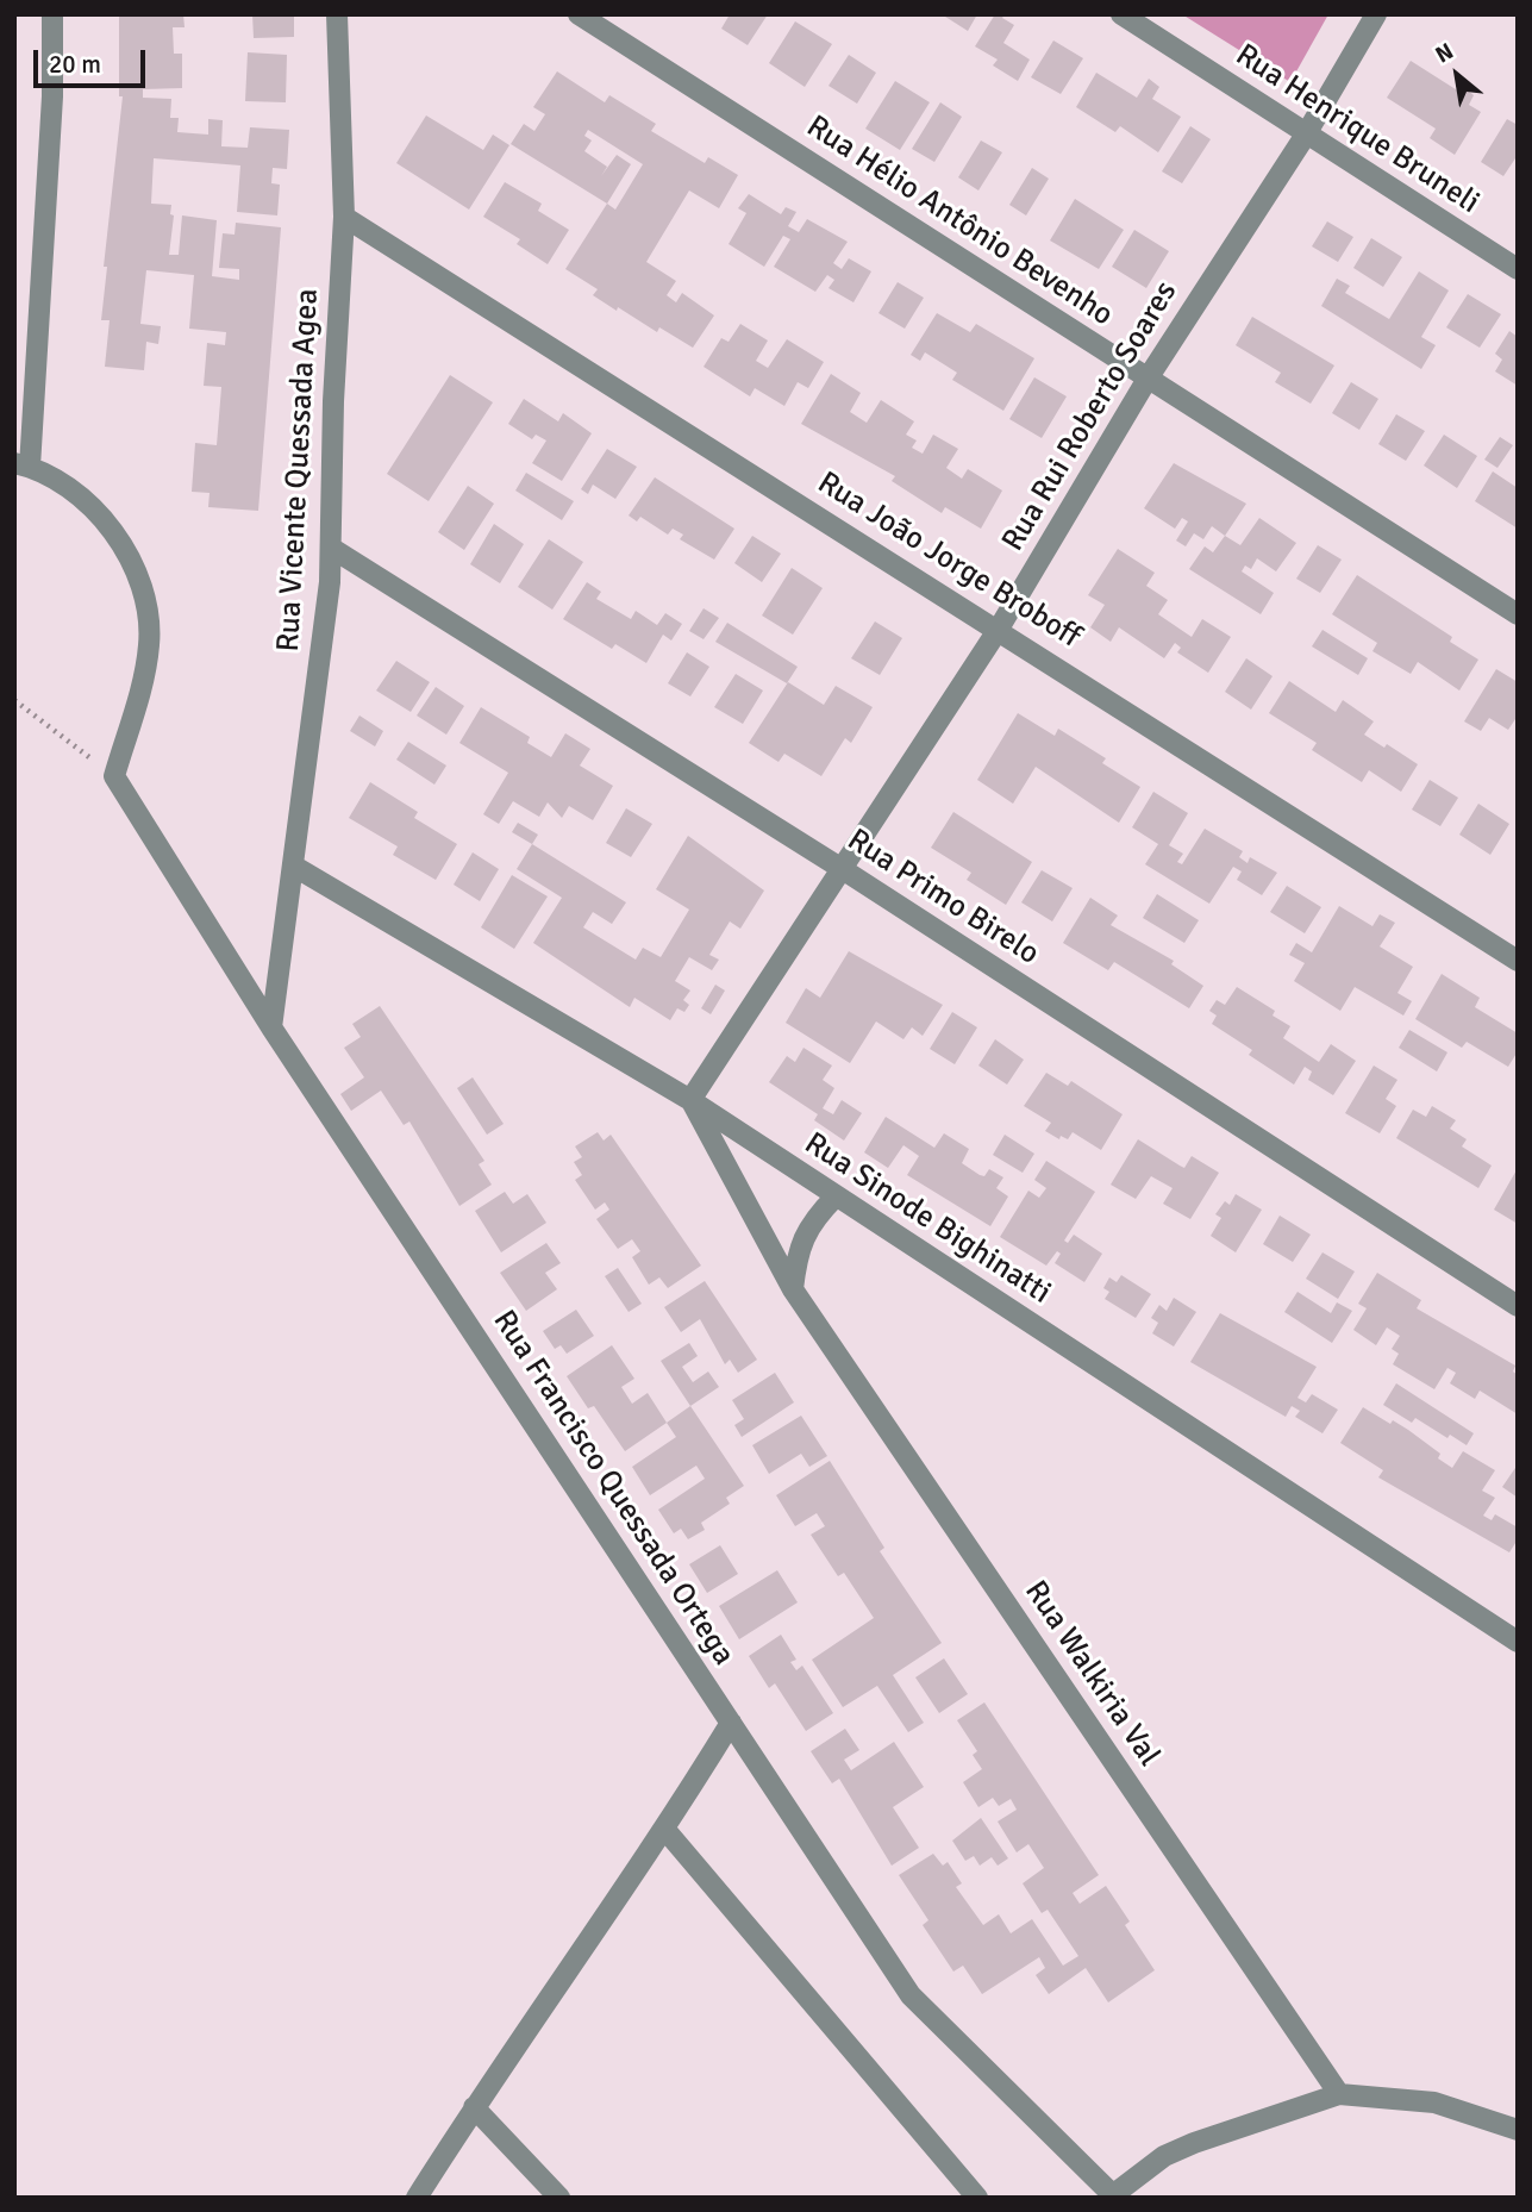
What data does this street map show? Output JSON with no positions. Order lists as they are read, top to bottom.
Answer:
{
  "streets": {
    "street": [
      "Rua Henrique Bruneli",
      "Rua Hélio Antônio Bevenho",
      "Rua Rui Roberto Soares",
      "Rua Vicente Quessada Agea",
      "Rua João Jorge Broboff",
      "Rua Primo Birelo",
      "Rua Sinode Bighinatti",
      "Rua Francisco Quessada Ortega",
      "Rua Walkiria Val"
    ]
  },
  "crossings": [
    ["Rua Henrique Bruneli", "Rua Rui Roberto Soares"],
    ["Rua Hélio Antônio Bevenho", "Rua Rui Roberto Soares"],
    ["Rua Rui Roberto Soares", "Rua João Jorge Broboff"],
    ["Rua Rui Roberto Soares", "Rua Primo Birelo"],
    ["Rua Rui Roberto Soares", "Rua Sinode Bighinatti"],
    ["Rua Rui Roberto Soares", "Rua Walkiria Val"],
    ["Rua Vicente Quessada Agea", "Rua João Jorge Broboff"],
    ["Rua Vicente Quessada Agea", "Rua Primo Birelo"],
    ["Rua Vicente Quessada Agea", "Rua Sinode Bighinatti"],
    ["Rua Vicente Quessada Agea", "Rua Francisco Quessada Ortega"],
    ["Rua Sinode Bighinatti", "Rua Walkiria Val"]
  ],
  "scale_bar": "20 m",
  "north": "top left"
}
